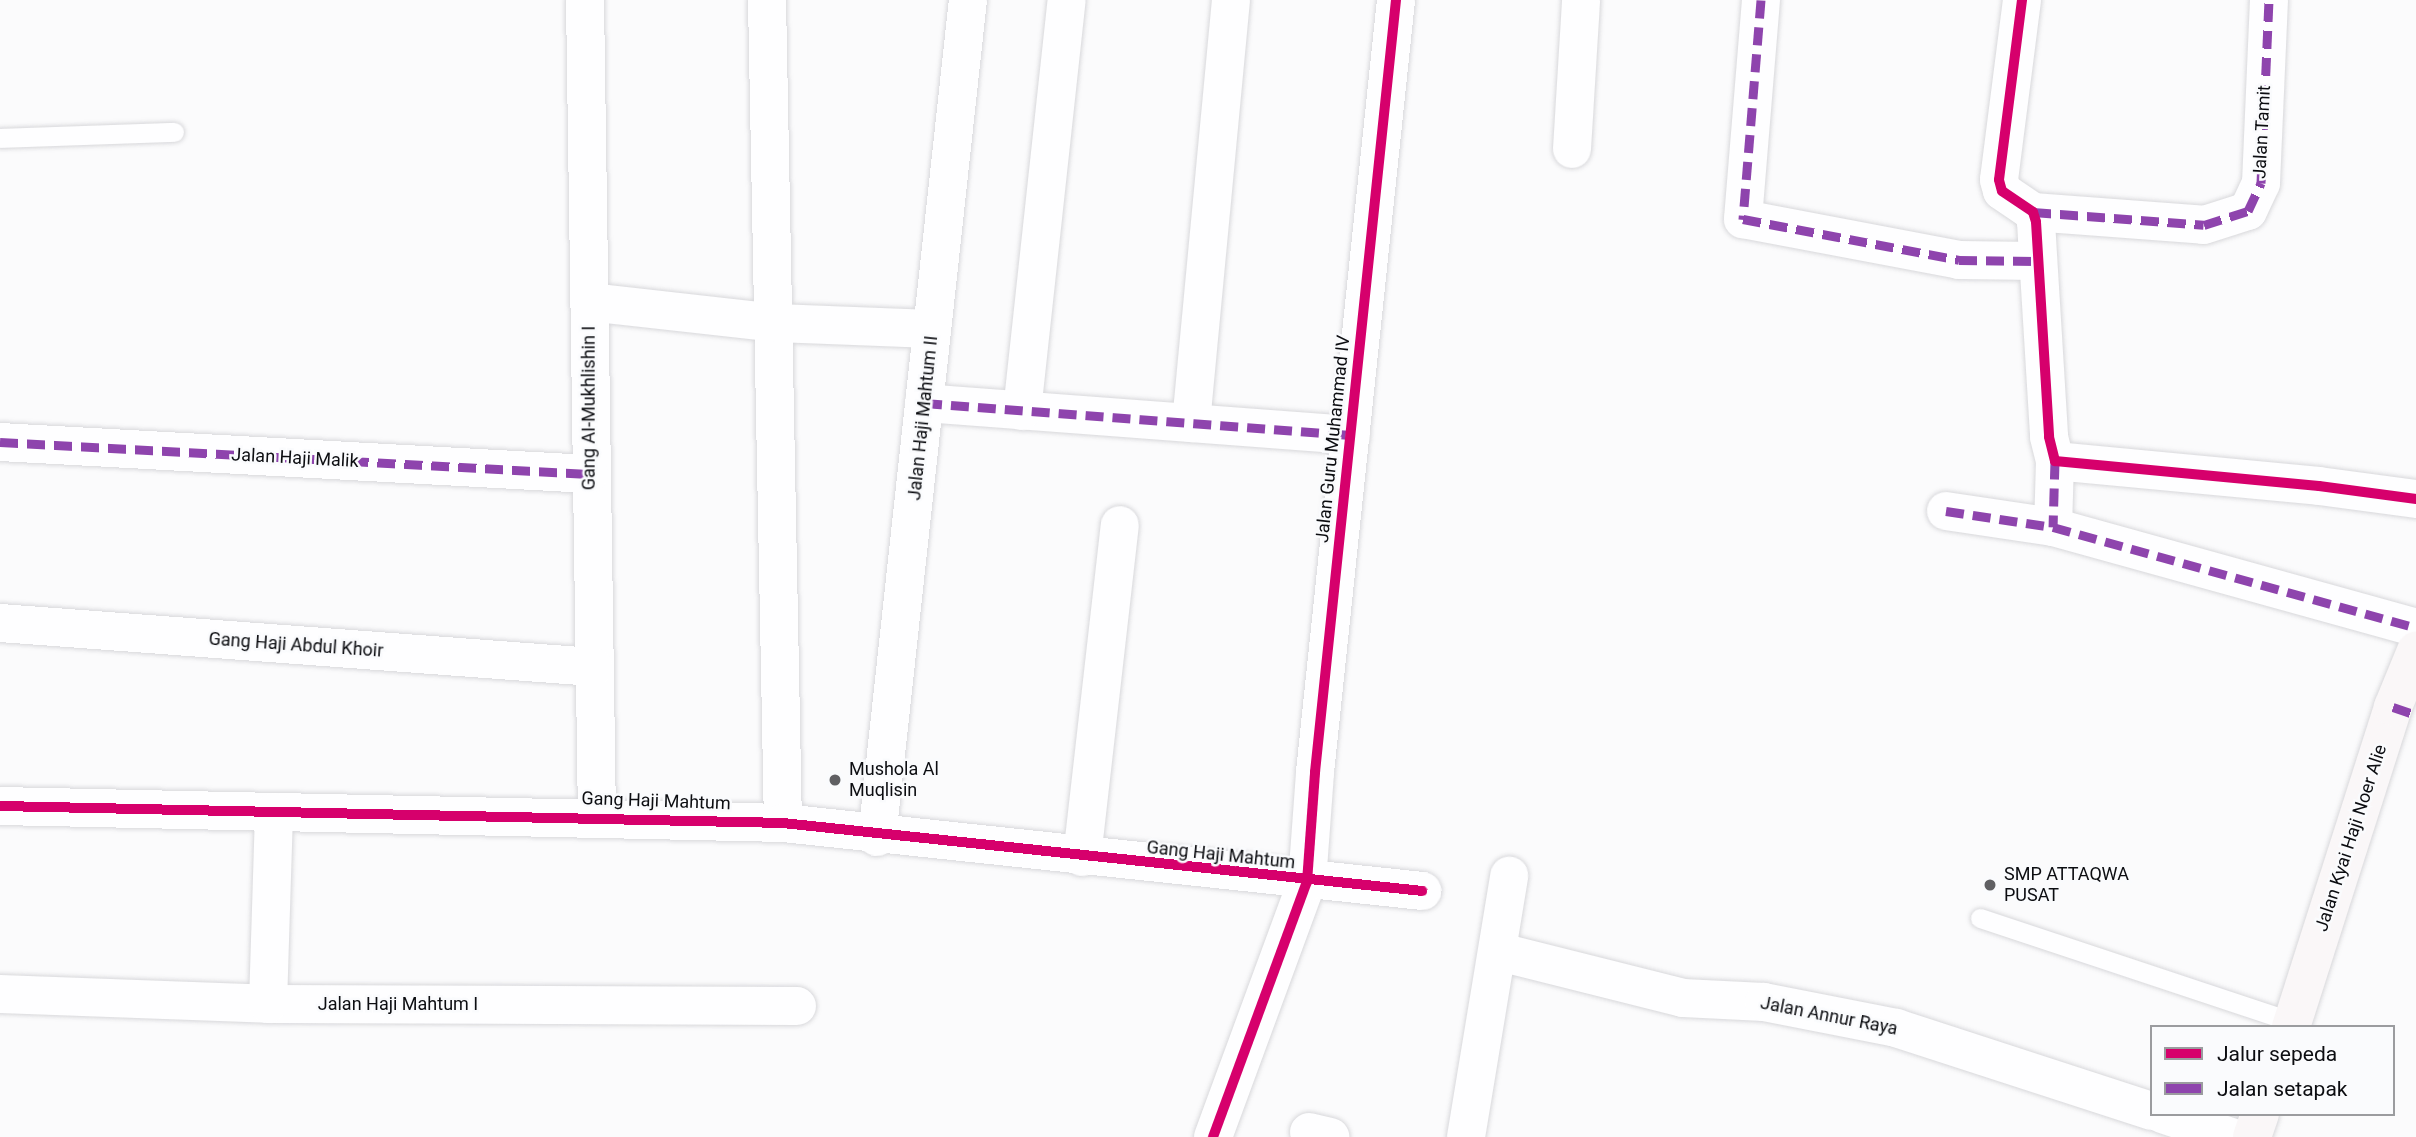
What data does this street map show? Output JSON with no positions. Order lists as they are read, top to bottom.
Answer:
{
  "streets": {
    "street": [
      "Jalan Tamit",
      "Gang AI-Mukhlishin I",
      "Jalan Haji Mahtum II",
      "Jalan Guru Muhammad IV",
      "Jalan Haji Malik",
      "Gang Haji Abdul Khoir",
      "Gang Haji Mahtum",
      "Jalan Kyai Haji Noer Alie",
      "Jalan Haji Mahtum I",
      "Jalan Annur Raya"
    ]
  },
  "crossings": [
    ["Gang AI-Mukhlishin I", "Jalan Haji Malik"],
    ["Gang AI-Mukhlishin I", "Gang Haji Abdul Khoir"],
    ["Gang AI-Mukhlishin I", "Gang Haji Mahtum"],
    ["Jalan Haji Mahtum II", "Gang Haji Mahtum"],
    ["Jalan Guru Muhammad IV", "Gang Haji Mahtum"]
  ],
  "places": ["Mushola Al Muqlisin", "SMP ATTAQWA PUSAT"],
  "legend": ["Jalur sepeda", "Jalan setapak"]
}
